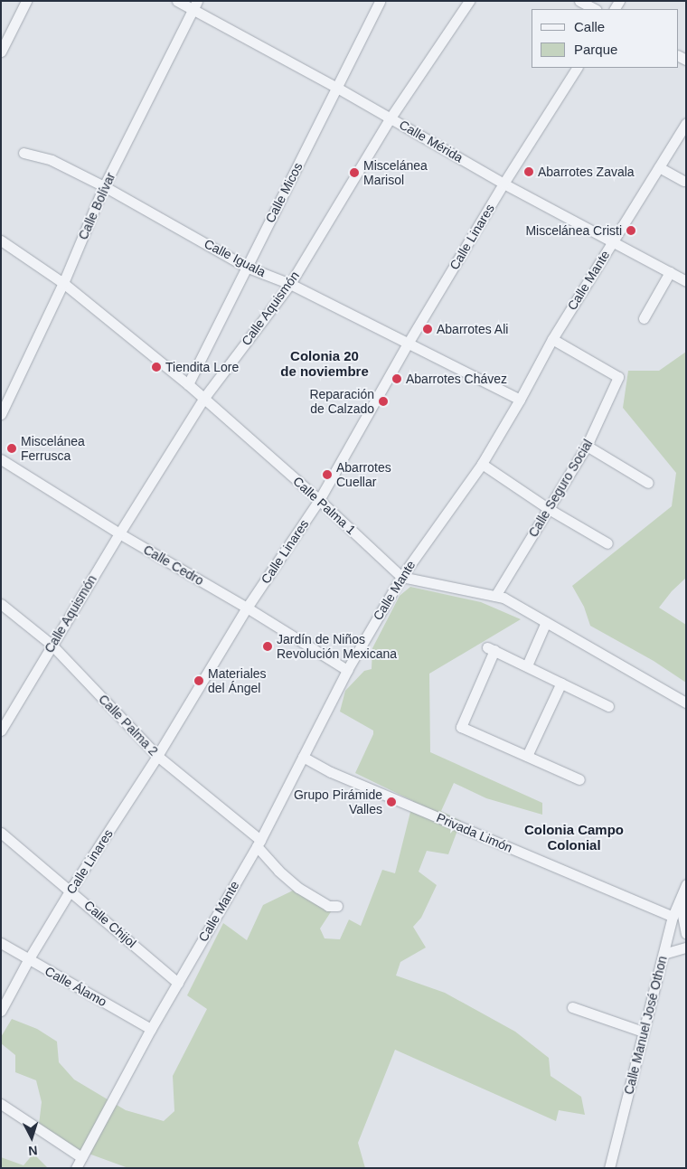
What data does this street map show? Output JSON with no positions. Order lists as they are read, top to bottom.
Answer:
{
  "streets": {
    "street": [
      "Calle Mérida",
      "Calle Micos",
      "Calle Bolívar",
      "Calle Linares",
      "Calle Iguala",
      "Calle Mante",
      "Calle Aquismón",
      "Calle Seguro Social",
      "Calle Palma 1",
      "Calle Cedro",
      "Calle Palma 2",
      "Privada Limón",
      "Calle Chijol",
      "Calle Álamo",
      "Calle Manuel José Othon"
    ]
  },
  "crossings": [
    ["Calle Mérida", "Calle Micos"],
    ["Calle Mérida", "Calle Bolívar"],
    ["Calle Mérida", "Calle Linares"],
    ["Calle Mérida", "Calle Mante"],
    ["Calle Mérida", "Calle Aquismón"],
    ["Calle Micos", "Calle Iguala"],
    ["Calle Micos", "Calle Palma 1"],
    ["Calle Bolívar", "Calle Iguala"],
    ["Calle Bolívar", "Calle Palma 1"],
    ["Calle Linares", "Calle Iguala"],
    ["Calle Linares", "Calle Palma 1"],
    ["Calle Linares", "Calle Cedro"],
    ["Calle Linares", "Calle Palma 2"],
    ["Calle Linares", "Calle Chijol"],
    ["Calle Linares", "Calle Álamo"],
    ["Calle Iguala", "Calle Mante"],
    ["Calle Iguala", "Calle Aquismón"],
    ["Calle Mante", "Calle Seguro Social"],
    ["Calle Mante", "Calle Palma 1"],
    ["Calle Mante", "Calle Cedro"],
    ["Calle Mante", "Calle Palma 2"],
    ["Calle Mante", "Privada Limón"],
    ["Calle Mante", "Calle Chijol"],
    ["Calle Mante", "Calle Álamo"],
    ["Calle Aquismón", "Calle Palma 1"],
    ["Calle Aquismón", "Calle Cedro"],
    ["Calle Aquismón", "Calle Palma 2"],
    ["Privada Limón", "Calle Manuel José Othon"]
  ],
  "districts": ["Colonia 20 de noviembre", "Colonia Campo Colonial"],
  "places": [
    "Abarrotes Zavala",
    "Miscelánea Marisol",
    "Miscelánea Cristi",
    "Abarrotes Ali",
    "Tiendita Lore",
    "Abarrotes Chávez",
    "Reparación de Calzado",
    "Miscelánea Ferrusca",
    "Abarrotes Cuellar",
    "Jardín de Niños Revolución Mexicana",
    "Materiales del Ángel",
    "Grupo Pirámide Valles"
  ],
  "legend": ["Calle", "Parque"],
  "north": "bottom"
}
